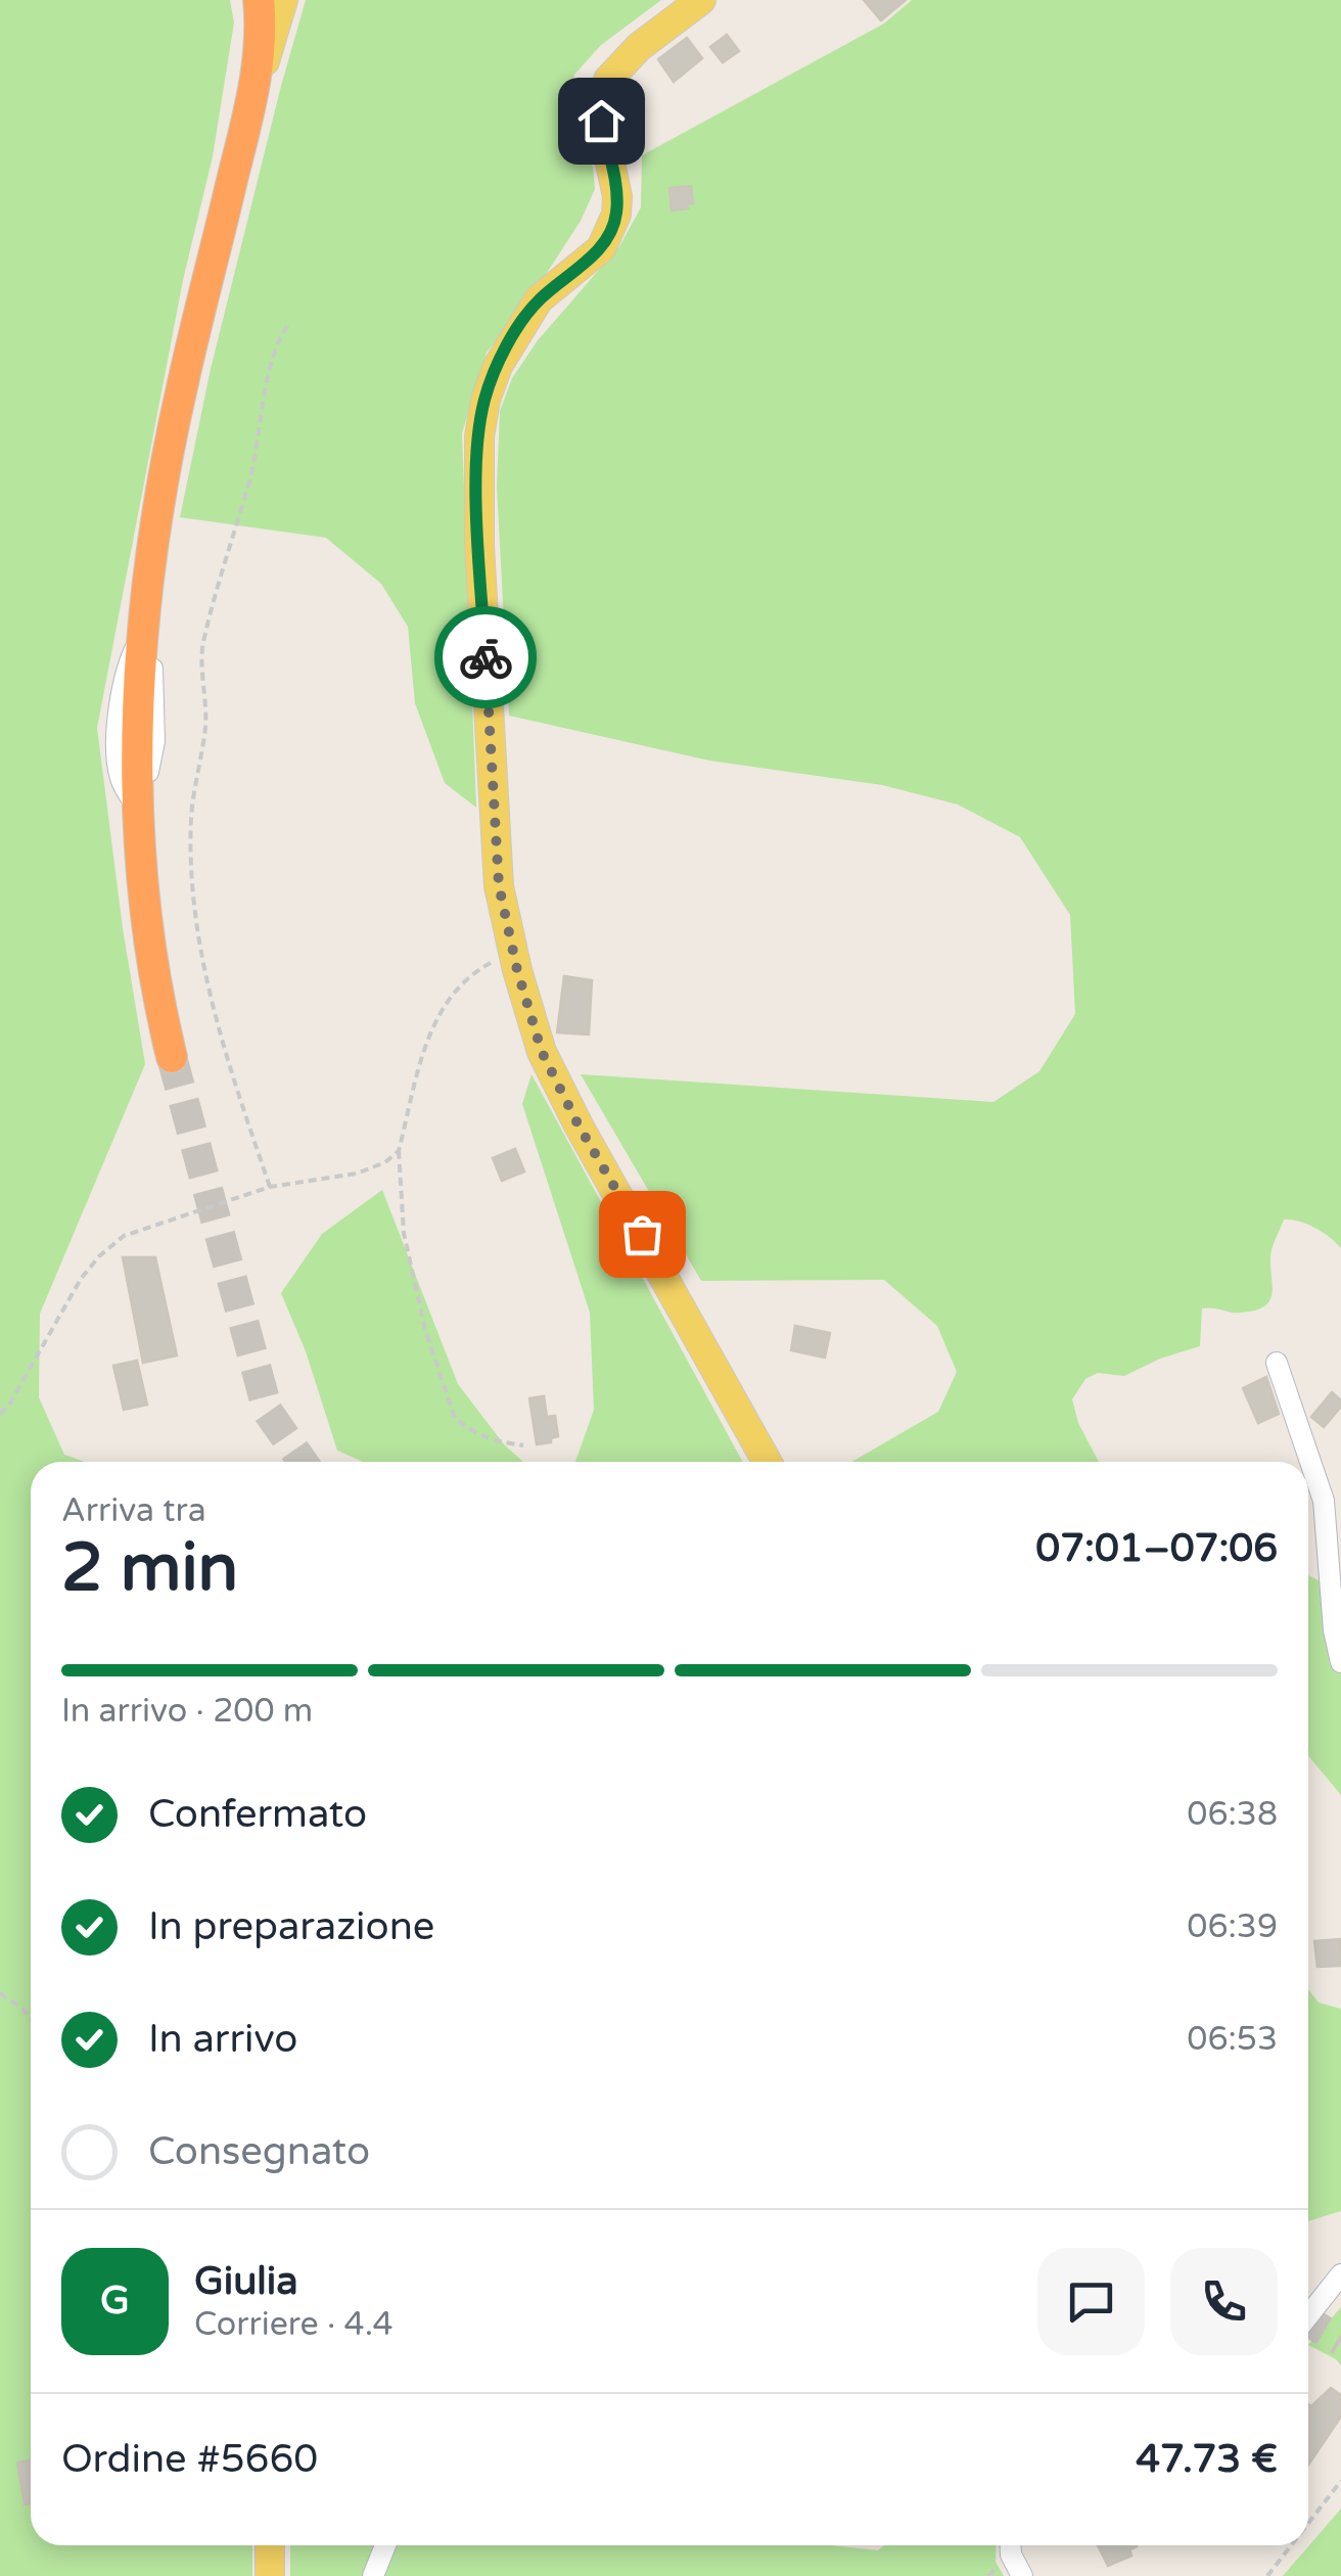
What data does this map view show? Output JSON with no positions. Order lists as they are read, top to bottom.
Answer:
{
  "page": {
    "heading": ["2 min", "Arriva tra", "07:01–07:06"],
    "panel": [
      "Giulia",
      "Corriere · 4.4",
      "Ordine #5660",
      "47.73 €"
    ],
    "bar": "In arrivo · 200 m",
    "list": [
      ["Confermato", "06:38"],
      ["In preparazione", "06:39"],
      ["In arrivo", "06:53"],
      "Consegnato"
    ],
    "round": "G"
  }
}
